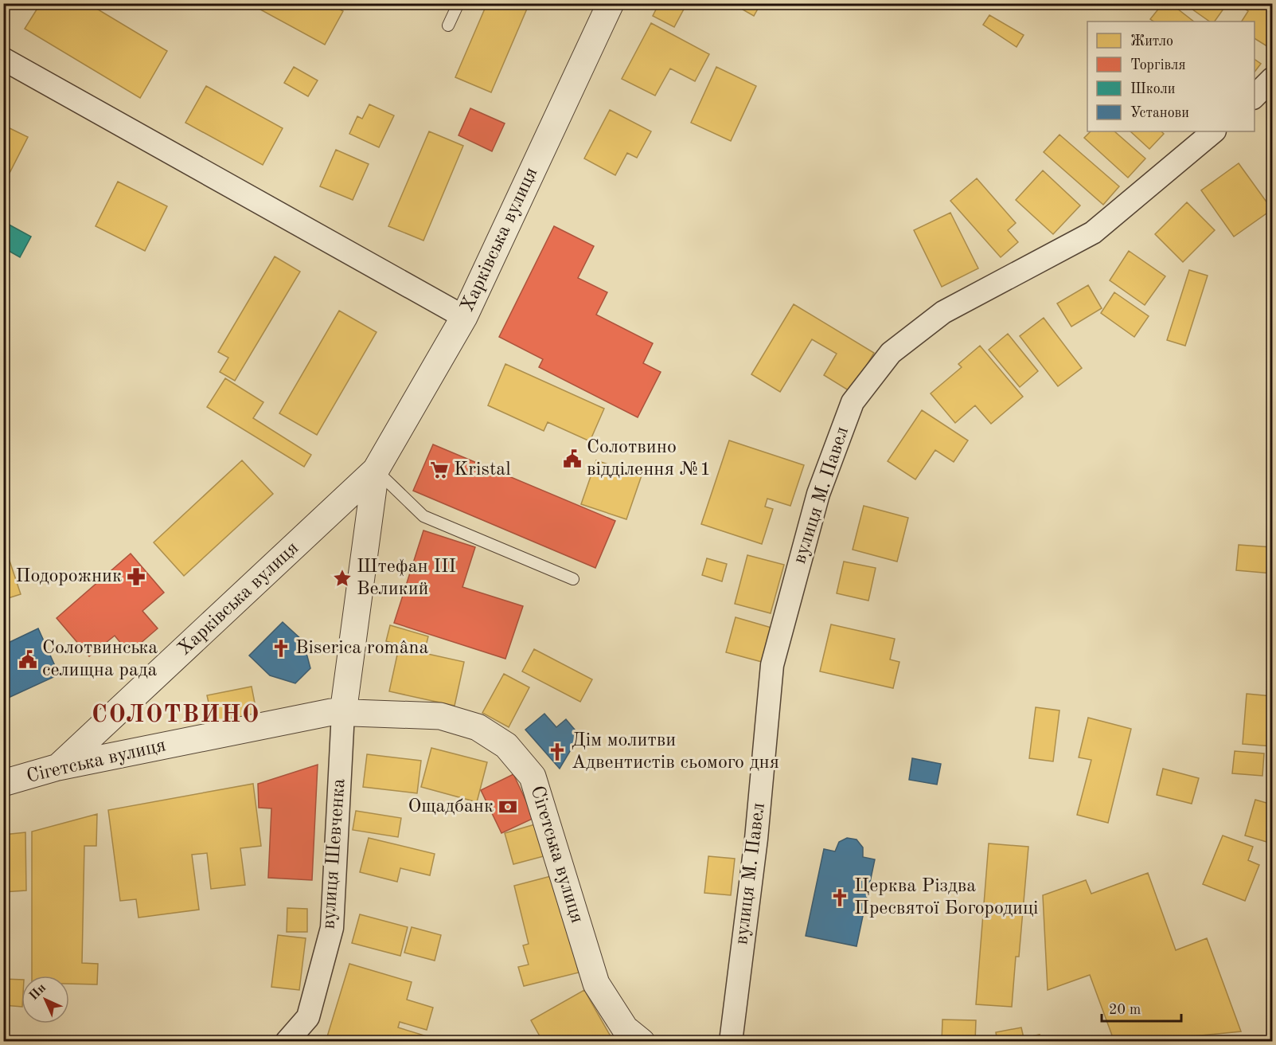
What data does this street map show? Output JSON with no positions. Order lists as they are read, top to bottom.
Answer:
{
  "streets": {
    "street": [
      "Харківська вулиця",
      "вулиця М. Павел",
      "Сігетська вулиця",
      "вулиця Шевченка"
    ]
  },
  "crossings": [
    ["Харківська вулиця", "Сігетська вулиця"],
    ["Харківська вулиця", "вулиця Шевченка"],
    ["Сігетська вулиця", "вулиця Шевченка"]
  ],
  "districts": ["СОЛОТВИНО"],
  "places": {
    "public building": ["Солотвино відділення №1", "Солотвинська селищна рада"],
    "supermarket": ["Kristal"],
    "pharmacy": ["Подорожник"],
    "place": ["Штефан III Великий"],
    "church": ["Biserica româna", "Дім молитви Адвентистів сьомого дня", "Церква Різдва Пресвятої Богородиці"],
    "bank": ["Ощадбанк"]
  },
  "legend": [
    "Житло",
    "Торгівля",
    "Школи",
    "Установи"
  ],
  "scale_bar": "20 m",
  "north": "top left"
}
